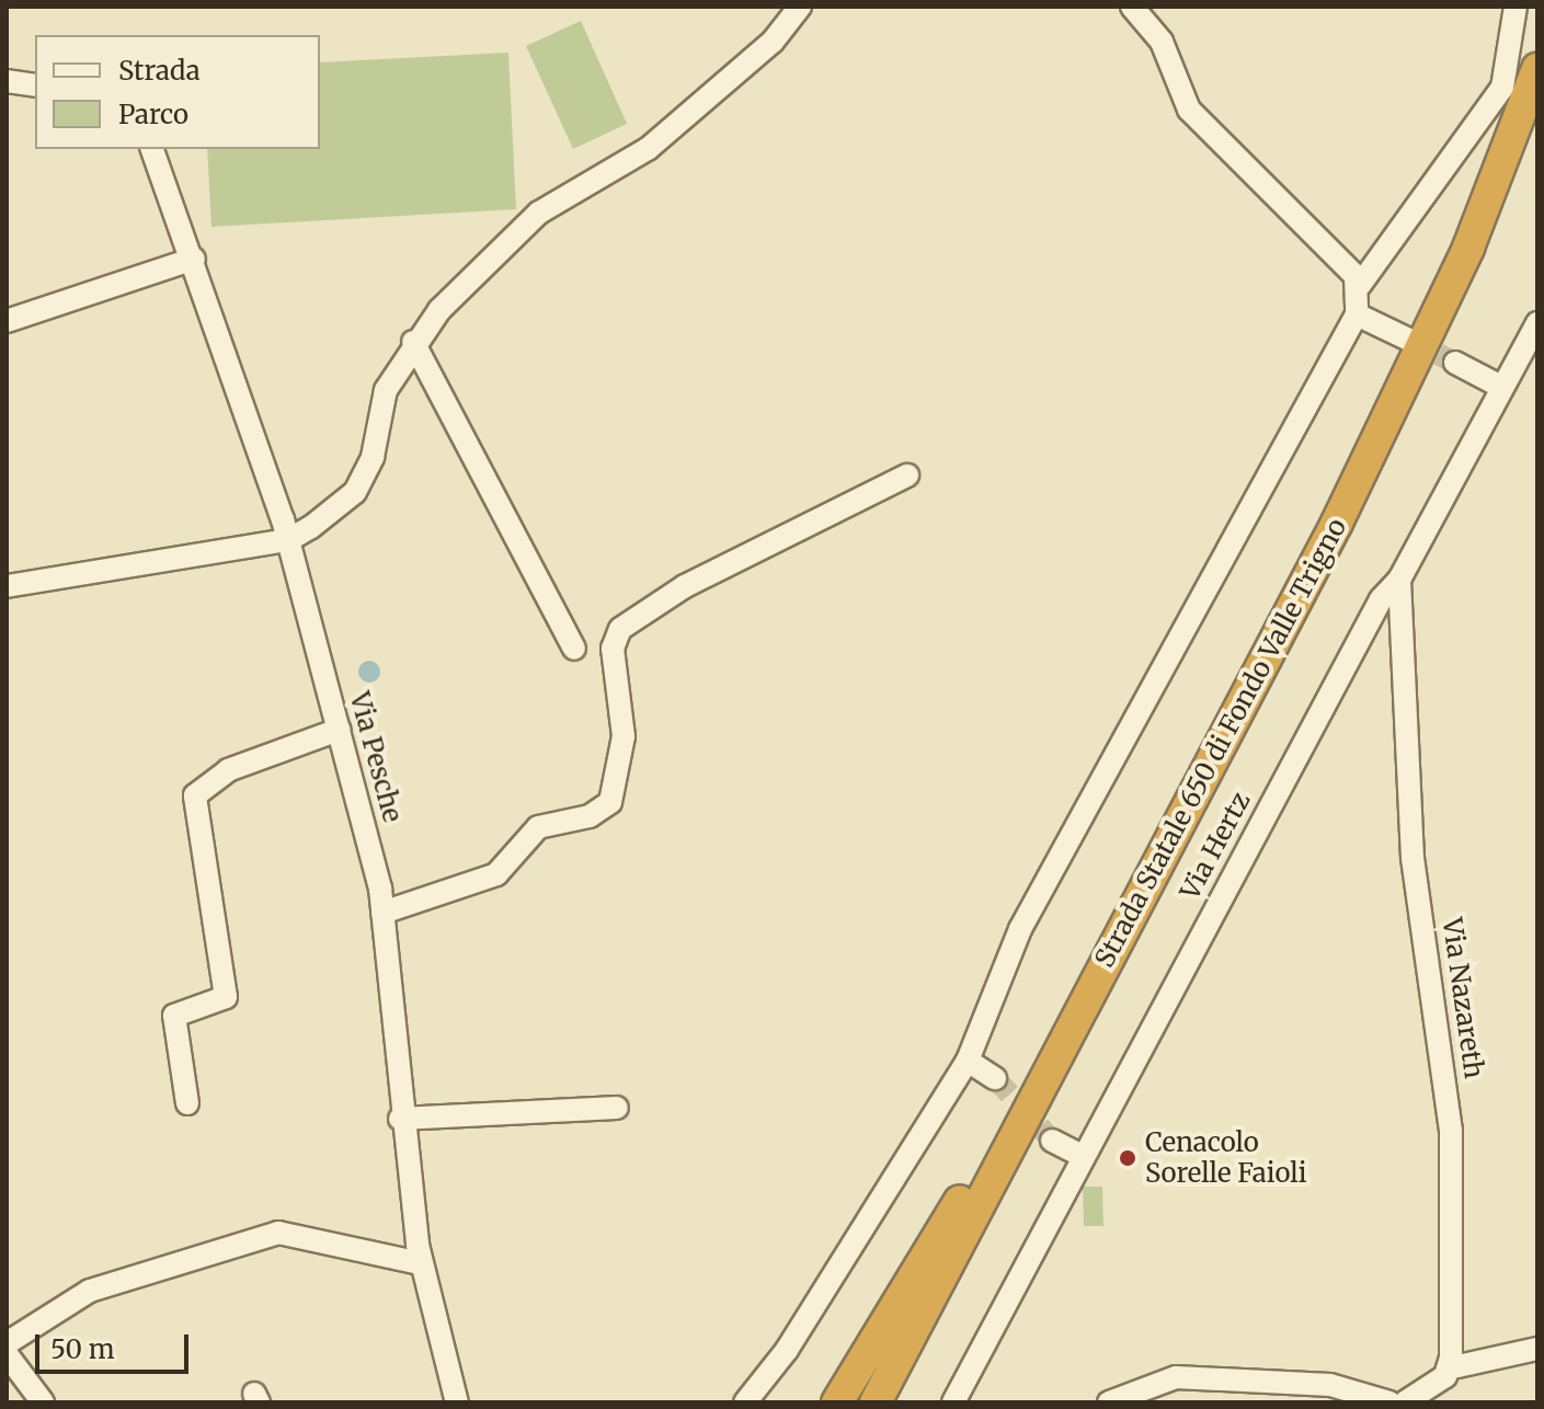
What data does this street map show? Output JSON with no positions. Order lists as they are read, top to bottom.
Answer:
{
  "streets": {
    "highway": ["Strada Statale 650 di Fondo Valle Trigno"],
    "street": ["Via Pesche", "Via Hertz", "Via Nazareth"]
  },
  "crossings": [
    ["Via Hertz", "Via Nazareth"]
  ],
  "places": ["Cenacolo Sorelle Faioli"],
  "legend": ["Strada", "Parco"],
  "scale_bar": "50 m"
}
